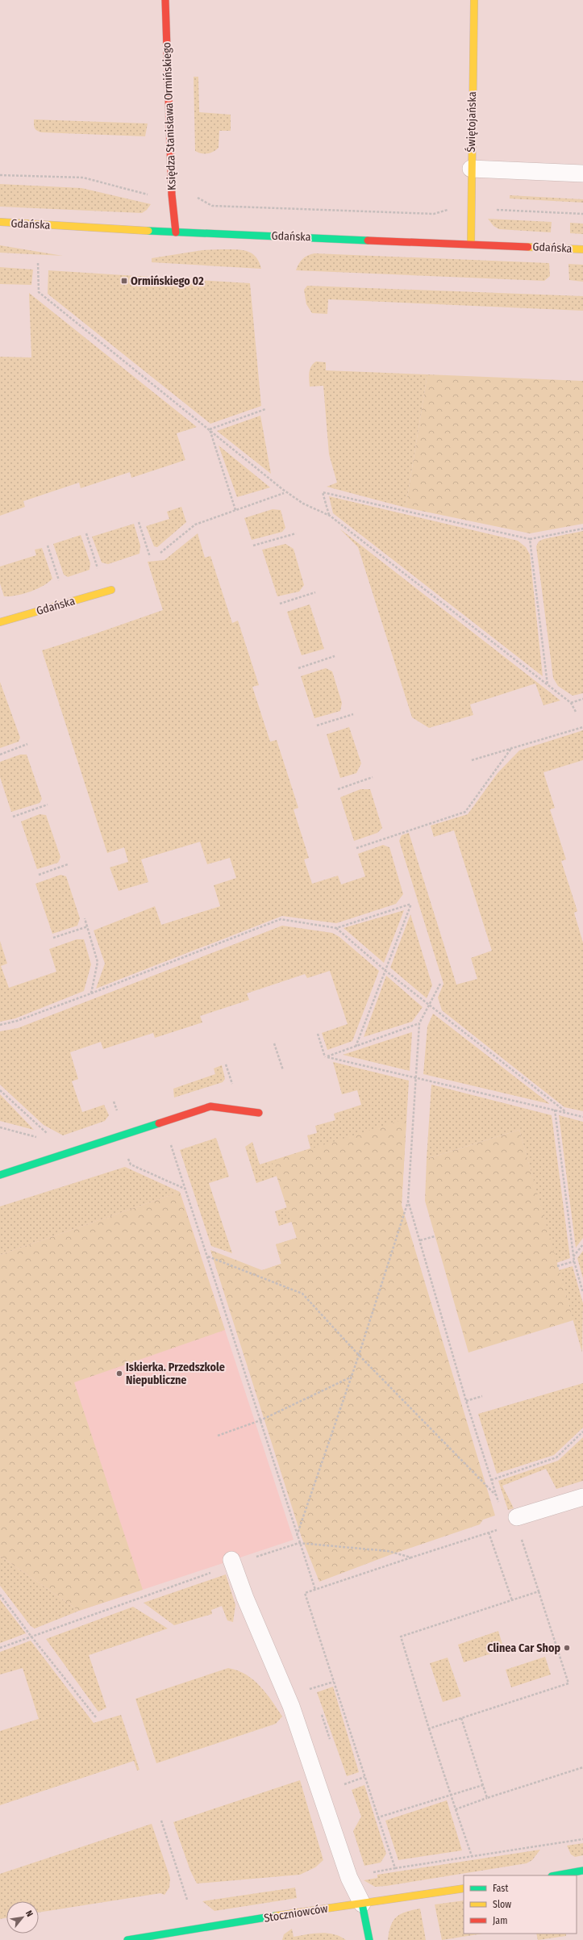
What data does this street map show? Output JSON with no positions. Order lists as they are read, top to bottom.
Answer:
{
  "streets": {
    "street": [
      "Księdza Stanisława Ormińskiego",
      "Świętojańska",
      "Gdańska",
      "Stoczniowców"
    ]
  },
  "crossings": [
    ["Księdza Stanisława Ormińskiego", "Gdańska"],
    ["Świętojańska", "Gdańska"]
  ],
  "places": {
    "transit": ["Ormińskiego 02"],
    "other": ["Iskierka. Przedszkole Niepubliczne", "Clinea Car Shop"]
  },
  "legend": ["Fast", "Slow", "Jam"],
  "north": "top right"
}
